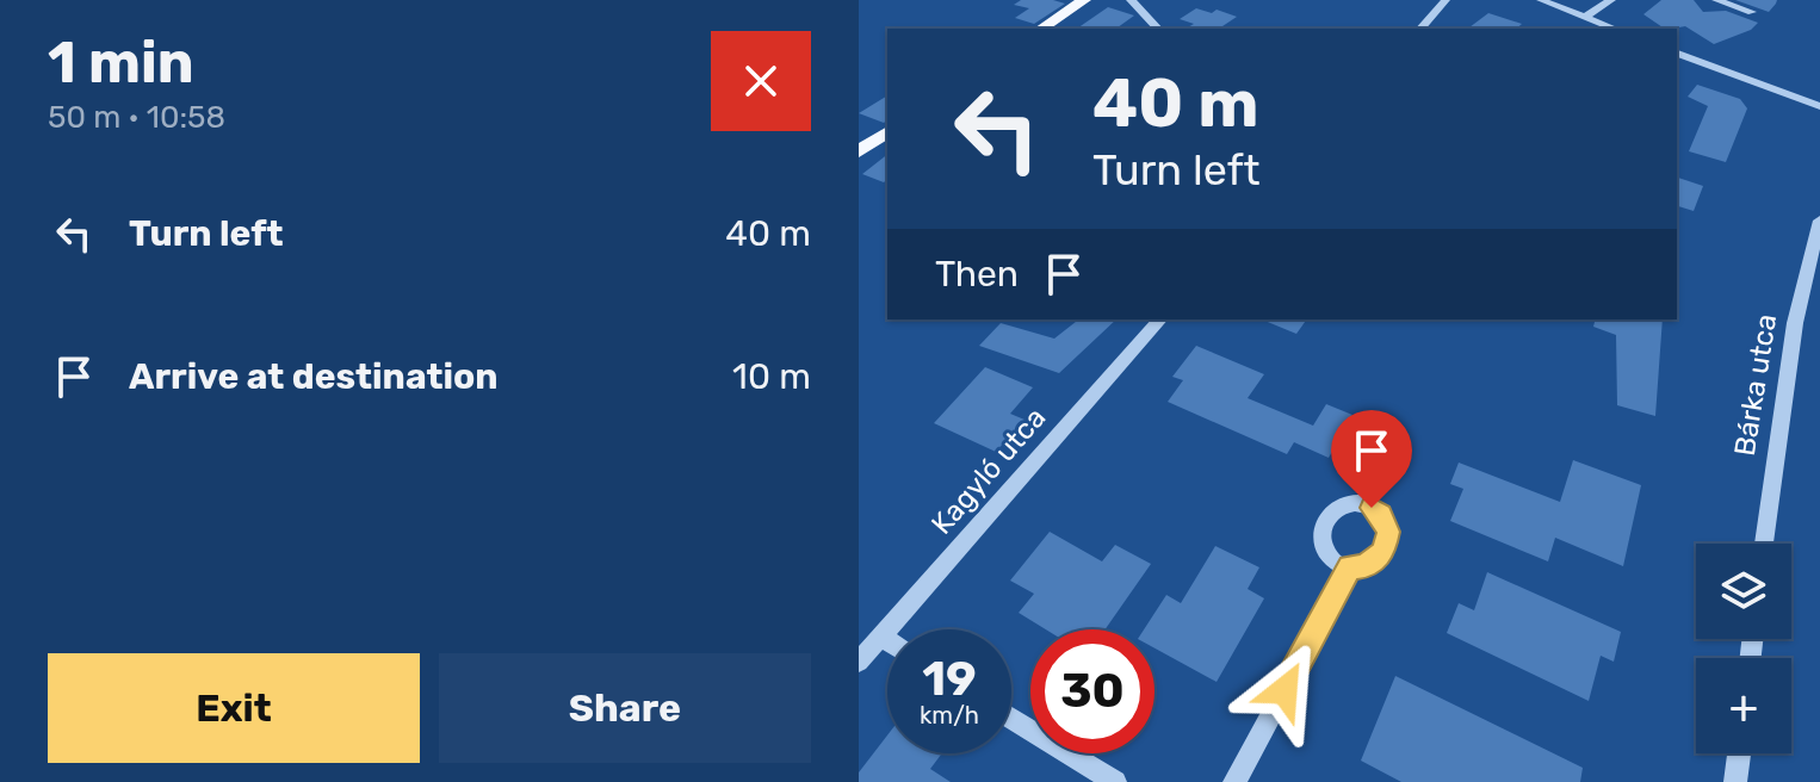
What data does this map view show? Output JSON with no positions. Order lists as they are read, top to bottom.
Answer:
{
  "streets": {
    "street": ["Bárka utca", "Kagyló utca"]
  },
  "page": {
    "heading": ["1 min", "50 m · 10:58"],
    "turn": ["40 m", "Turn left"],
    "list": [
      {
        "name": "Turn left",
        "value": "40 m"
      },
      {
        "name": "Arrive at destination",
        "value": "10 m"
      }
    ],
    "then": "Then",
    "map_buttons": "+",
    "speed": "19 km/h",
    "limit": "30",
    "buttons": ["Exit", "Share"]
  }
}
